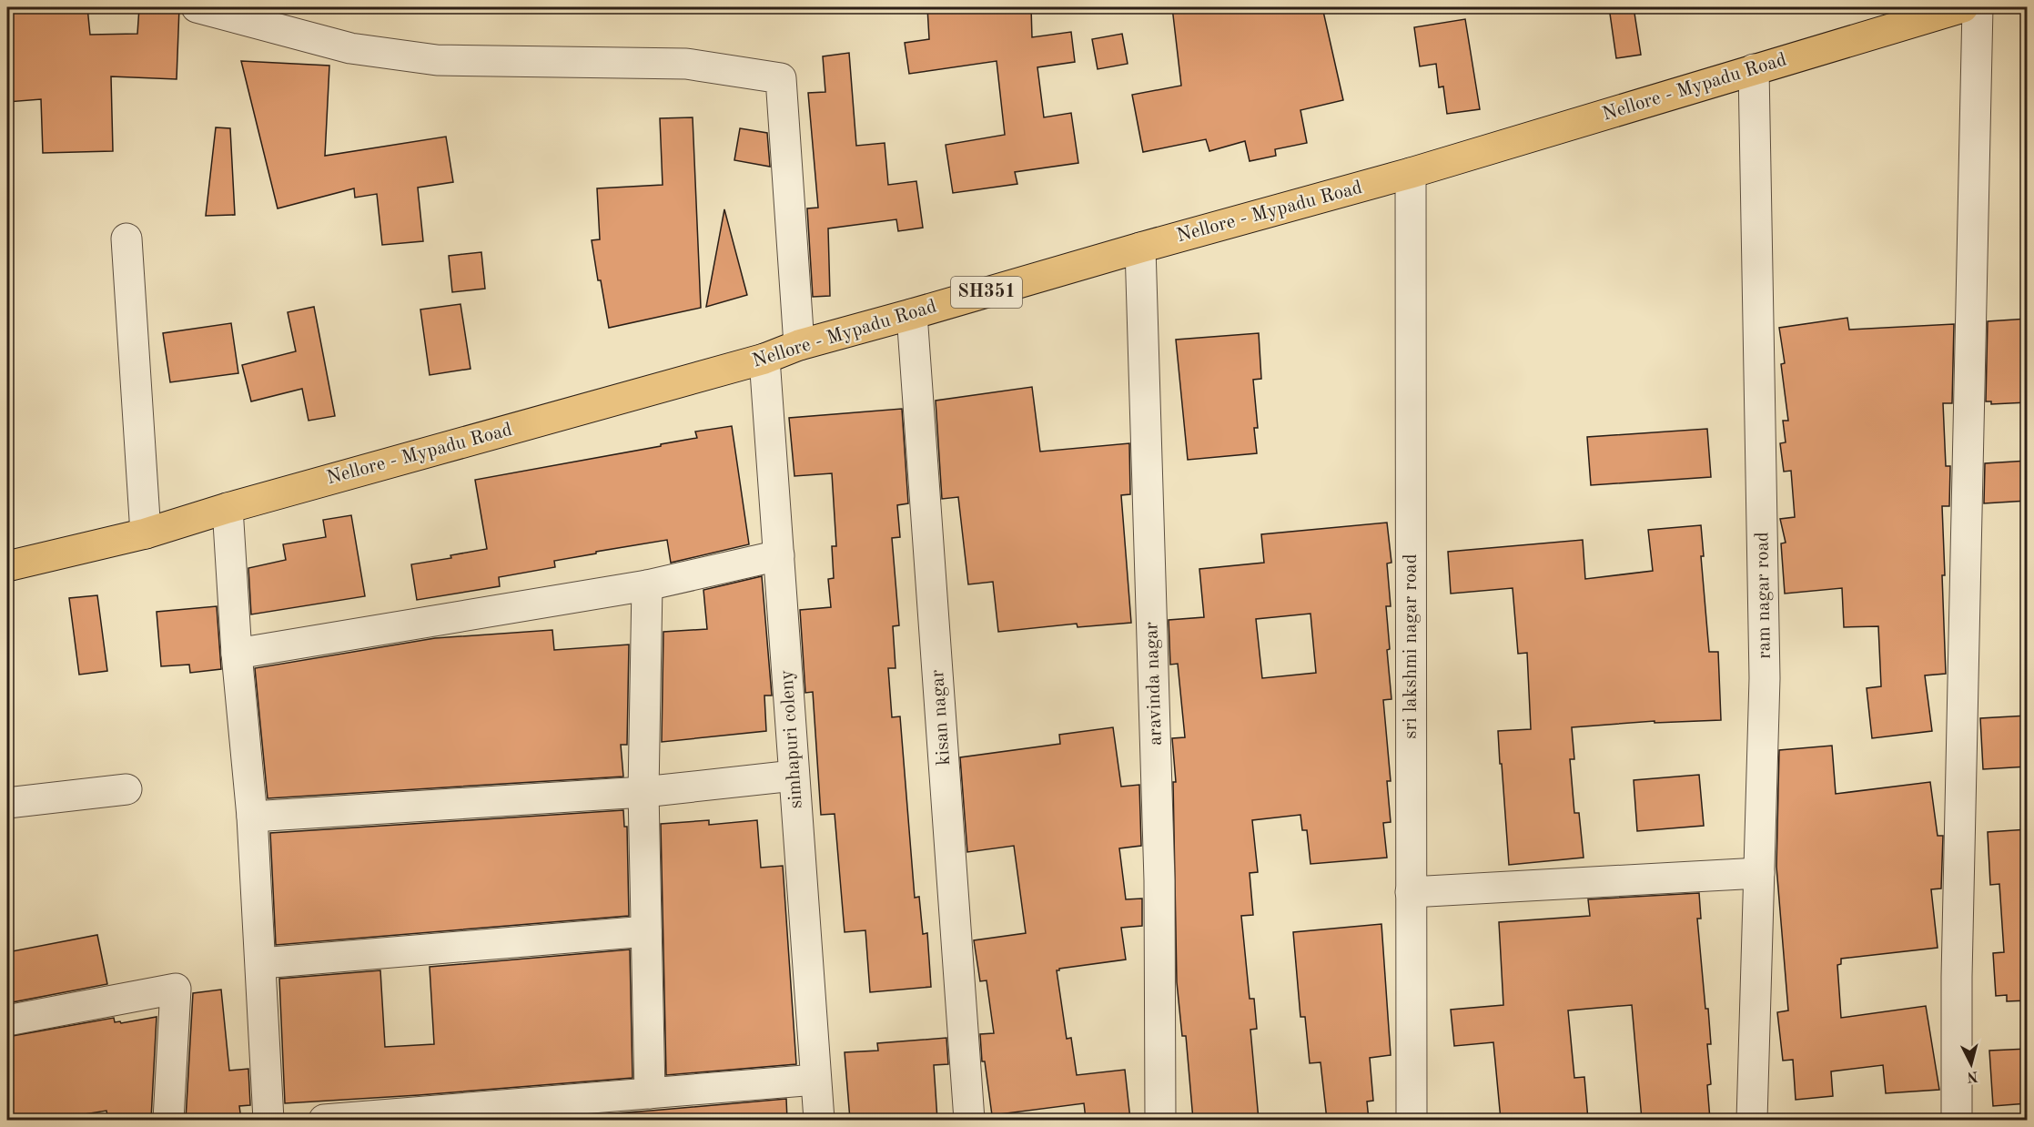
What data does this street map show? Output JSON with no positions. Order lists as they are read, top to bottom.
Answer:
{
  "streets": {
    "main road": ["Nellore - Mypadu Road", "SH351"],
    "street": [
      "ram nagar road",
      "sri lakshmi nagar road",
      "aravinda nagar",
      "kisan nagar",
      "simhapuri coleny"
    ]
  },
  "crossings": [
    ["Nellore - Mypadu Road", "ram nagar road"],
    ["Nellore - Mypadu Road", "sri lakshmi nagar road"],
    ["Nellore - Mypadu Road", "aravinda nagar"],
    ["Nellore - Mypadu Road", "kisan nagar"],
    ["Nellore - Mypadu Road", "simhapuri coleny"]
  ],
  "north": "bottom"
}
